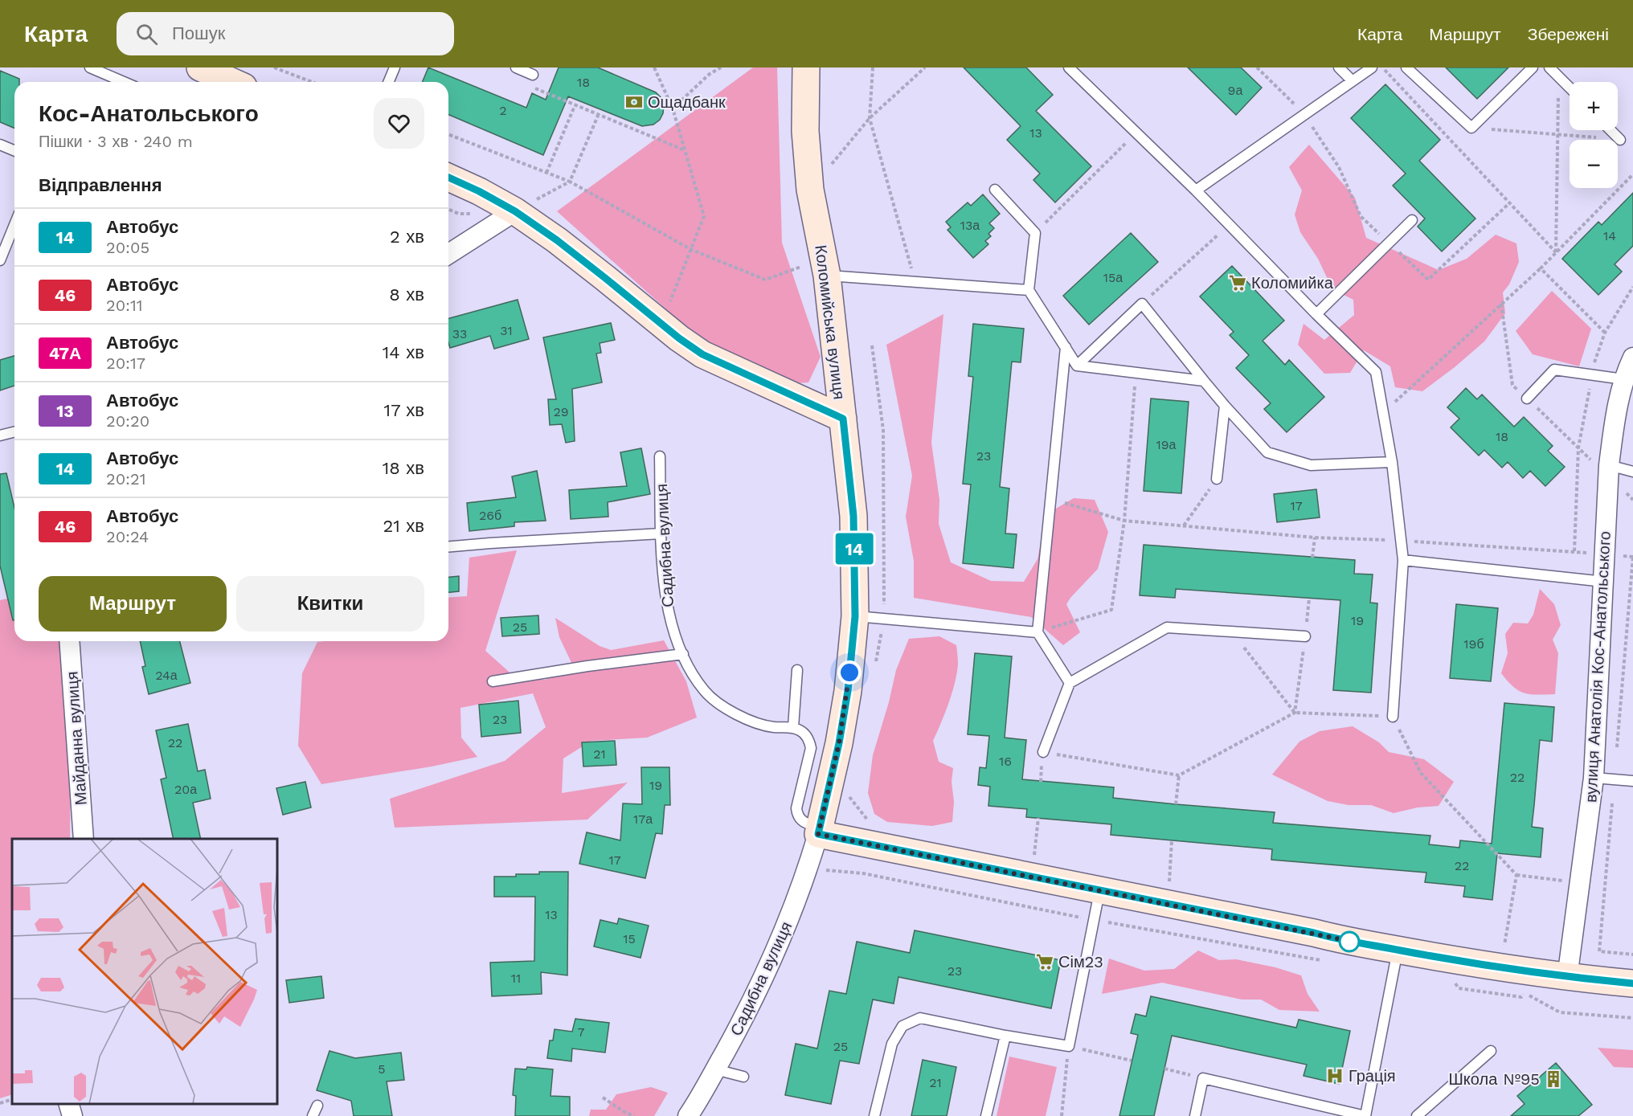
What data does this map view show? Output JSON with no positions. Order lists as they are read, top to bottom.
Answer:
{
  "streets": {
    "street": [
      "Коломийська вулиця",
      "Садибна вулиця",
      "вулиця Анатолія Кос-Анатольського",
      "Майданна вулиця"
    ]
  },
  "crossings": [
    ["Коломийська вулиця", "Садибна вулиця"]
  ],
  "places": {
    "bank": ["Ощадбанк"],
    "supermarket": ["Коломийка", "Сім23"],
    "hospital": ["Грація"],
    "building": ["Школа №95"]
  },
  "lines": ["bus line 14"],
  "house_numbers": [
    "18",
    "9а",
    "2",
    "13",
    "13а",
    "14",
    "15а",
    "31",
    "33",
    "29",
    "18",
    "19а",
    "23",
    "17",
    "26б",
    "19",
    "25",
    "19б",
    "24а",
    "23",
    "22",
    "21",
    "16",
    "22",
    "19",
    "20а",
    "17а",
    "17",
    "22",
    "13",
    "15",
    "23",
    "11",
    "7",
    "25",
    "5",
    "21"
  ],
  "page": {
    "header": "Карта",
    "search": "Пошук",
    "nav": ["Карта", "Маршрут", "Збережені"],
    "on_map": "14",
    "map_buttons": ["+", "−"],
    "heading": [
      ["Кос-Анатольського", "Пішки · 3 хв · 240 m"],
      "Відправлення"
    ],
    "list": [
      {
        "mark": "14",
        "name": "Автобус",
        "note": "20:05",
        "value": "2 хв"
      },
      {
        "mark": "46",
        "name": "Автобус",
        "note": "20:11",
        "value": "8 хв"
      },
      {
        "mark": "47А",
        "name": "Автобус",
        "note": "20:17",
        "value": "14 хв"
      },
      {
        "mark": "13",
        "name": "Автобус",
        "note": "20:20",
        "value": "17 хв"
      },
      {
        "mark": "14",
        "name": "Автобус",
        "note": "20:21",
        "value": "18 хв"
      },
      {
        "mark": "46",
        "name": "Автобус",
        "note": "20:24",
        "value": "21 хв"
      }
    ],
    "buttons": ["Маршрут", "Квитки"]
  }
}
